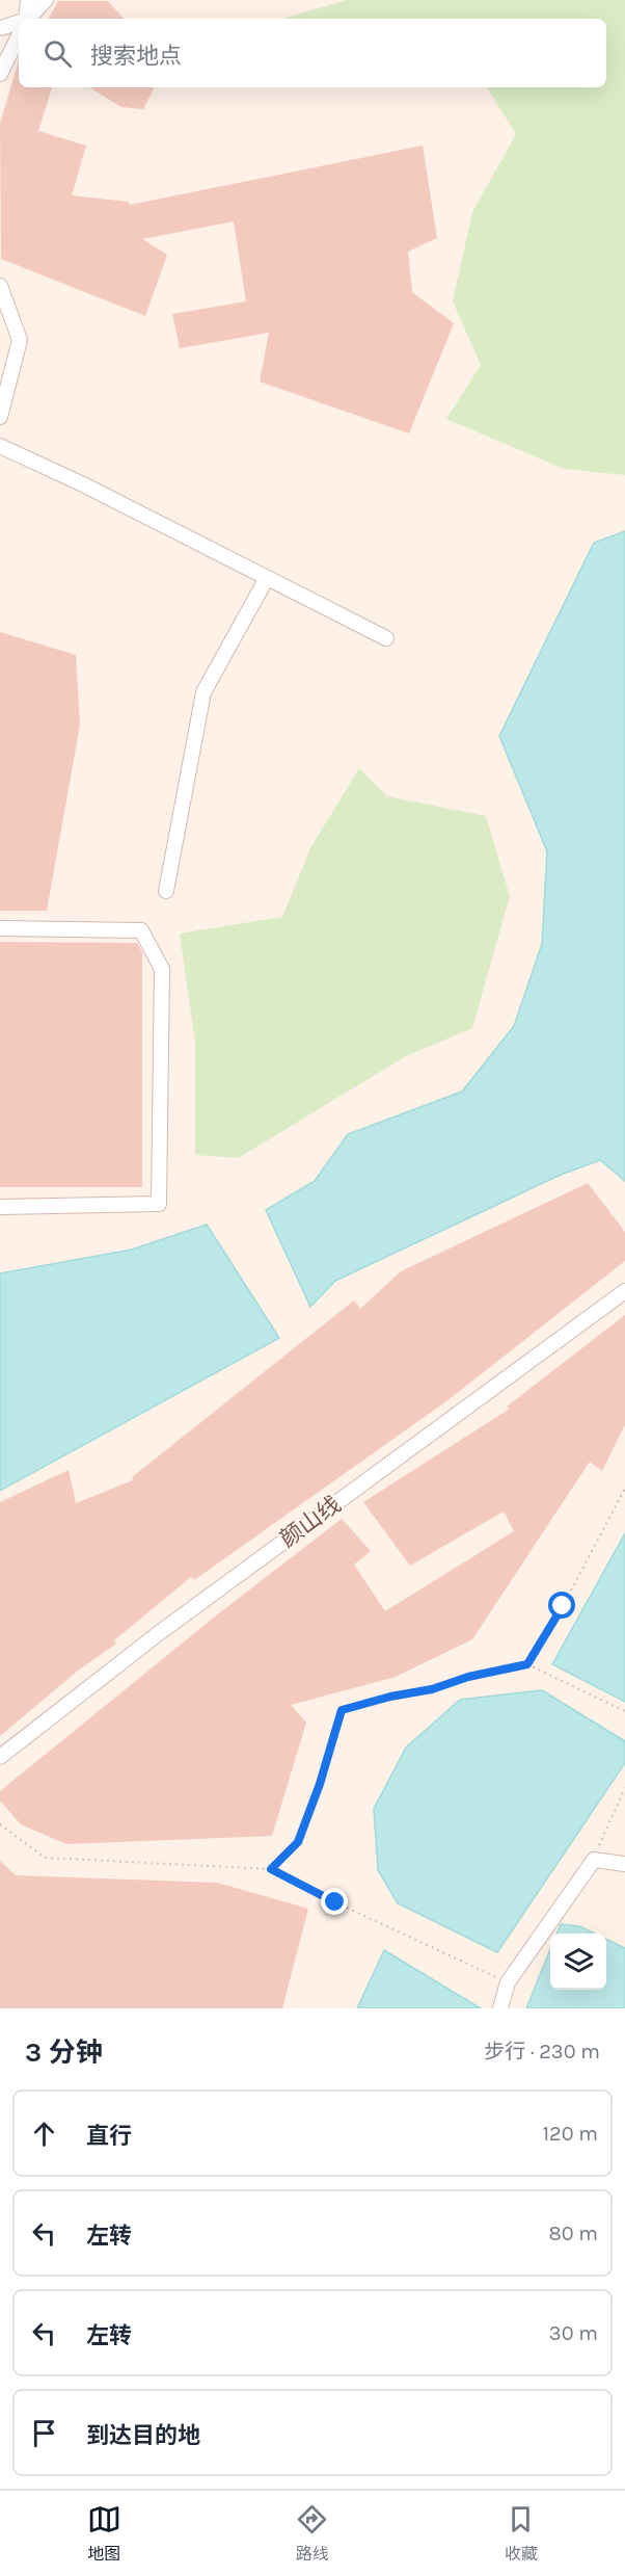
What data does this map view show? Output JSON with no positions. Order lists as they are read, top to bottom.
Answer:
{
  "streets": {
    "street": ["颜山线"]
  },
  "page": {
    "search": "搜索地点",
    "heading": ["3 分钟", "步行 · 230 m"],
    "list": [
      ["直行", "120 m"],
      ["左转", "80 m"],
      ["左转", "30 m"],
      "到达目的地"
    ],
    "nav": ["地图", "路线", "收藏"]
  }
}
